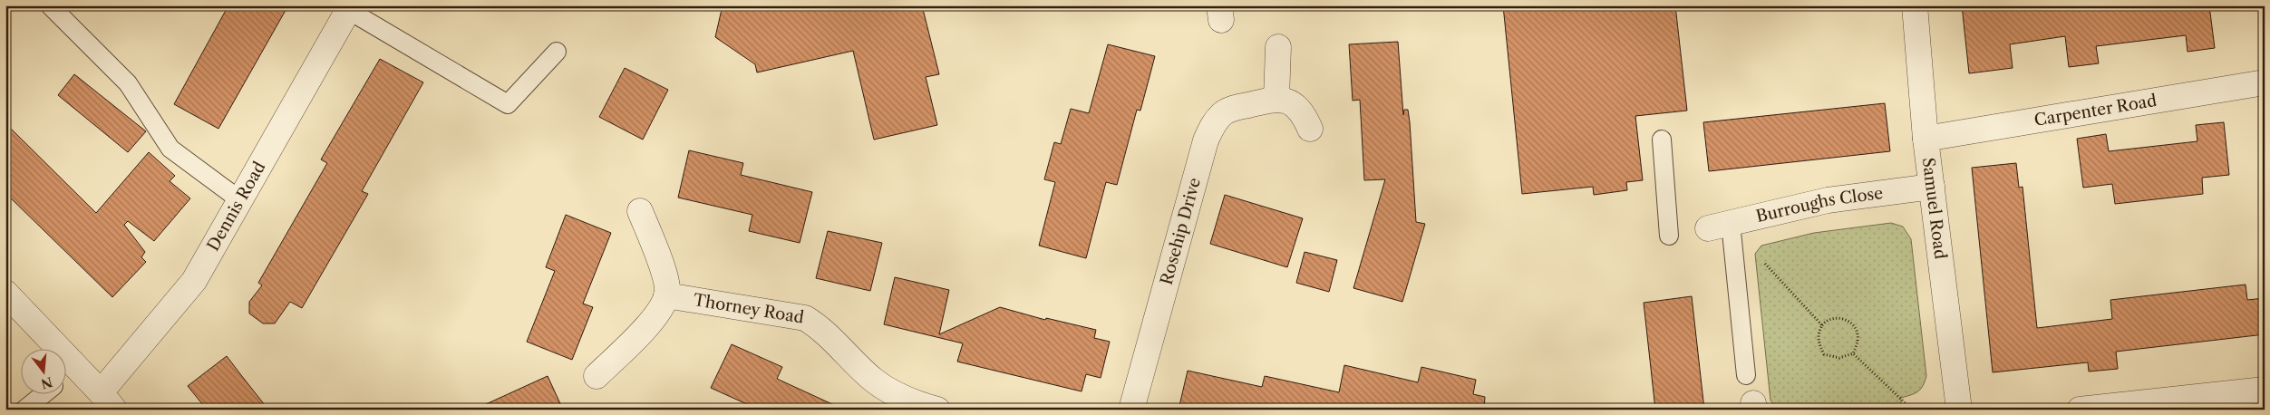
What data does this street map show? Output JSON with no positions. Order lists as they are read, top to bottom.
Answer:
{
  "streets": {
    "street": [
      "Carpenter Road",
      "Burroughs Close",
      "Dennis Road",
      "Samuel Road",
      "Rosehip Drive",
      "Thorney Road"
    ]
  },
  "crossings": [
    ["Carpenter Road", "Samuel Road"],
    ["Burroughs Close", "Samuel Road"]
  ],
  "north": "bottom"
}
